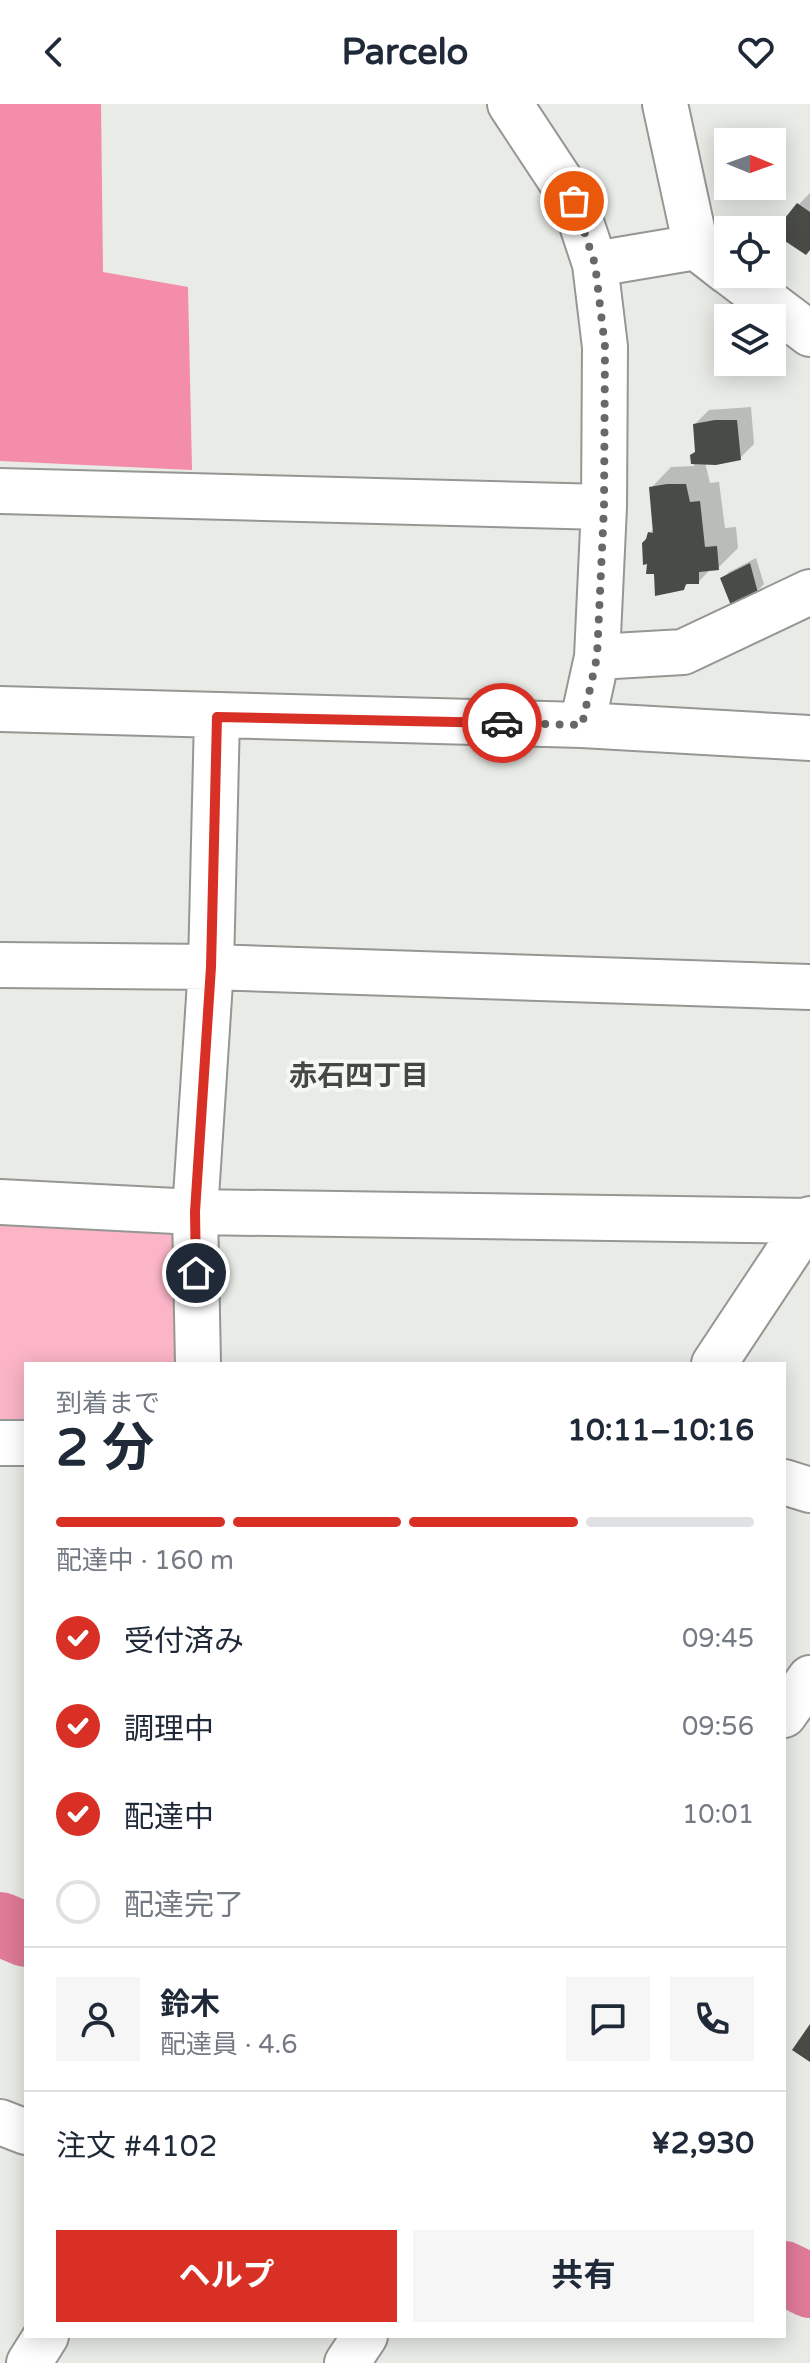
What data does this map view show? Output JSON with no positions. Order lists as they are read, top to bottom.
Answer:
{
  "districts": ["赤石四丁目"],
  "north": "right",
  "page": {
    "header": "Parcelo",
    "heading": ["2 分", "到着まで", "10:11–10:16"],
    "panel": [
      "鈴木",
      "配達員 · 4.6",
      "注文 #4102",
      "¥2,930"
    ],
    "bar": "配達中 · 160 m",
    "list": [
      ["受付済み", "09:45"],
      ["調理中", "09:56"],
      ["配達中", "10:01"],
      "配達完了"
    ],
    "buttons": ["ヘルプ", "共有"]
  }
}
